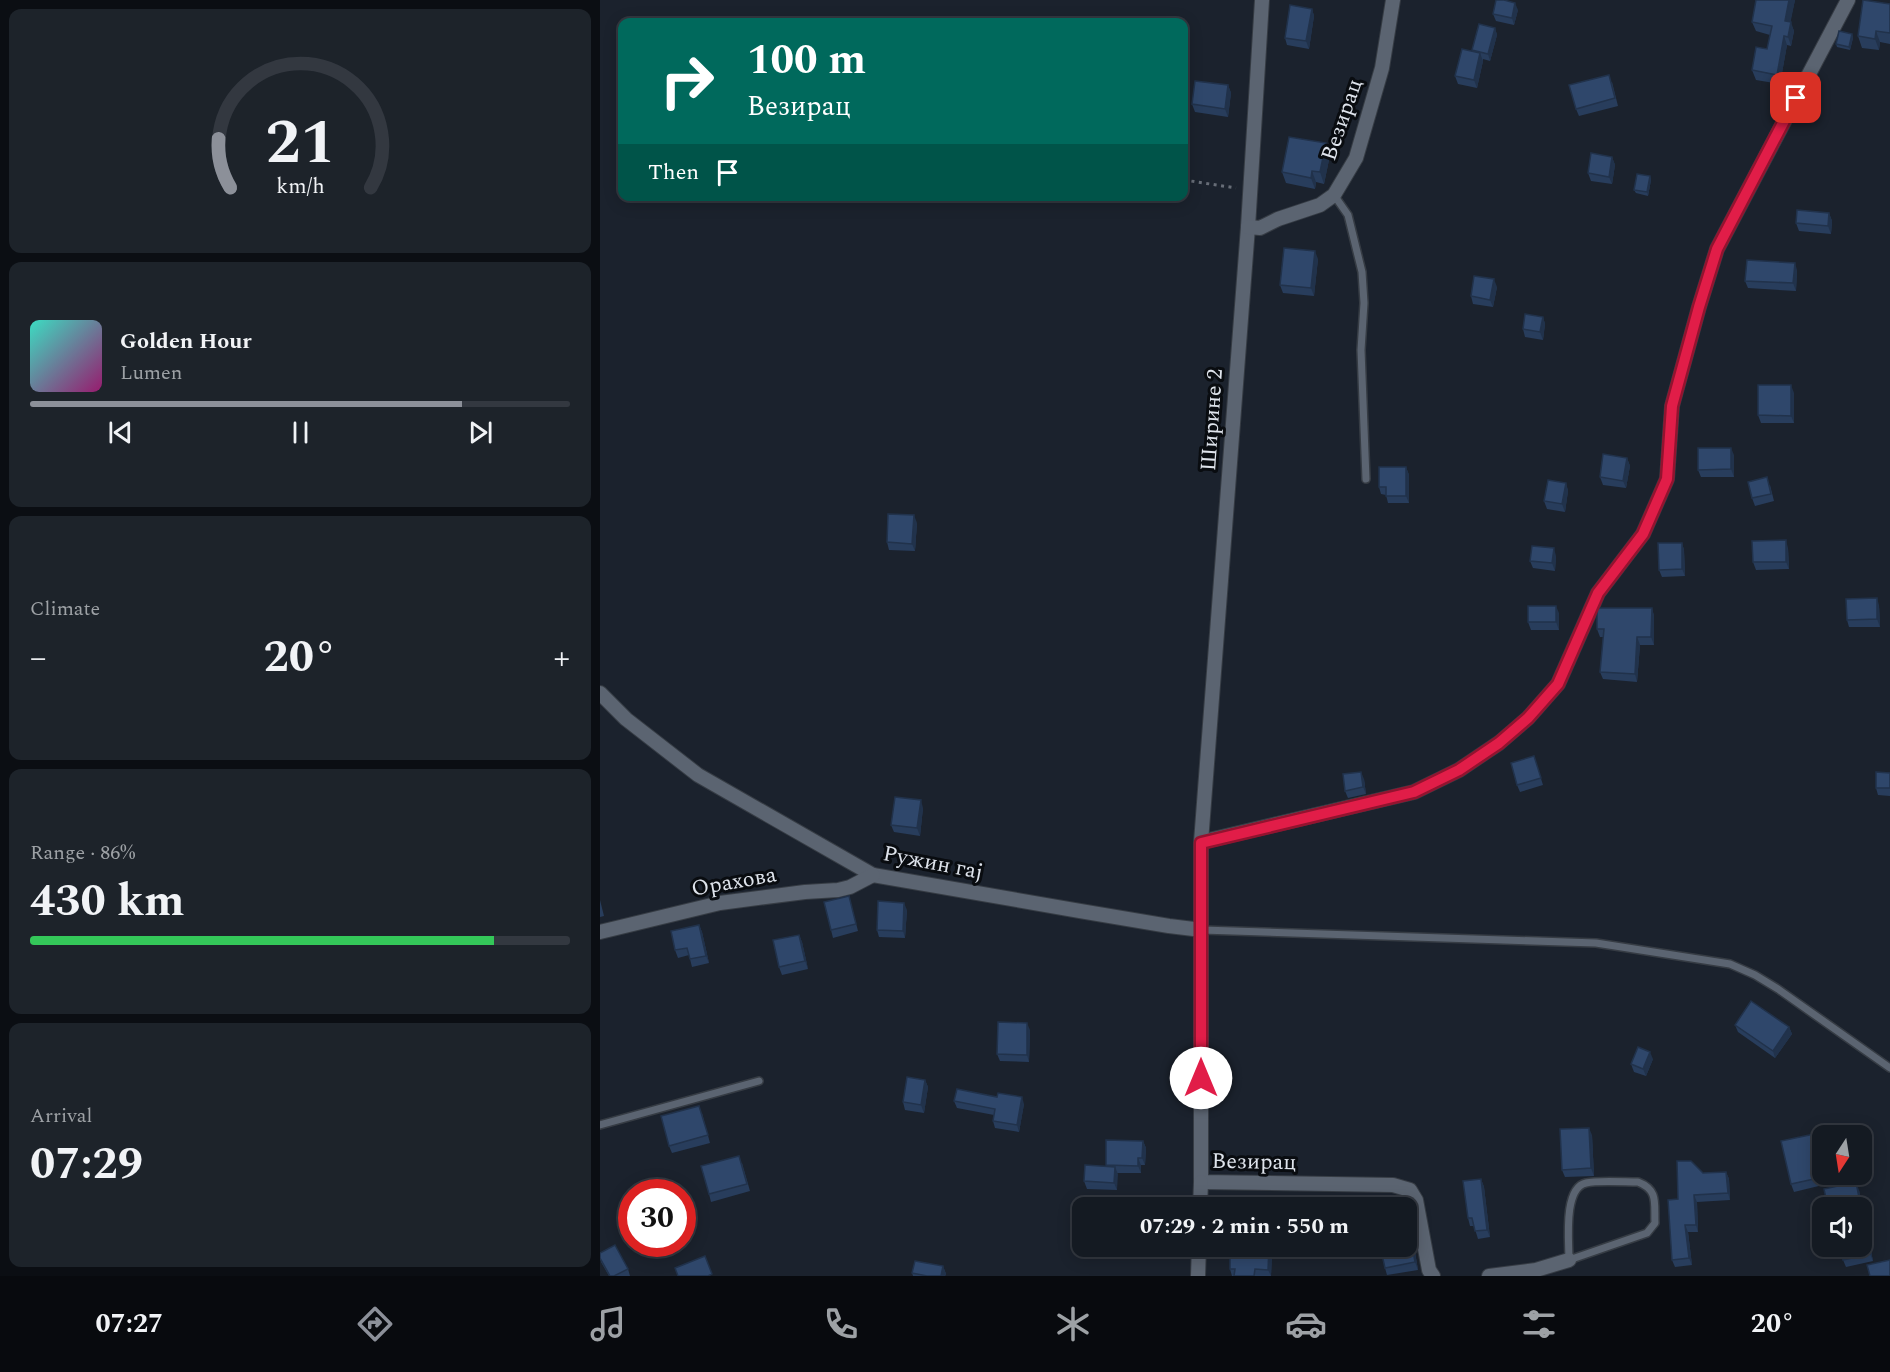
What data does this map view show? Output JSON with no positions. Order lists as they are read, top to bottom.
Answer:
{
  "streets": {
    "street": [
      "Везирац",
      "Ширине 2",
      "Ружин гај",
      "Орахова"
    ]
  },
  "crossings": [
    ["Везирац", "Ширине 2"],
    ["Везирац", "Ружин гај"],
    ["Ружин гај", "Орахова"]
  ],
  "north": "bottom",
  "page": {
    "turn": ["100 m", "Везирац"],
    "then": "Then",
    "song": ["Golden Hour", "Lumen"],
    "tile": [
      "Climate",
      ["Range · 86%", "430 km"],
      ["Arrival", "07:29"]
    ],
    "heat": ["−", "20°", "+"],
    "limit": "30",
    "trip": "07:29 · 2 min · 550 m",
    "tabs": ["07:27", "20°"],
    "gauge": ["21", "km/h"]
  }
}
